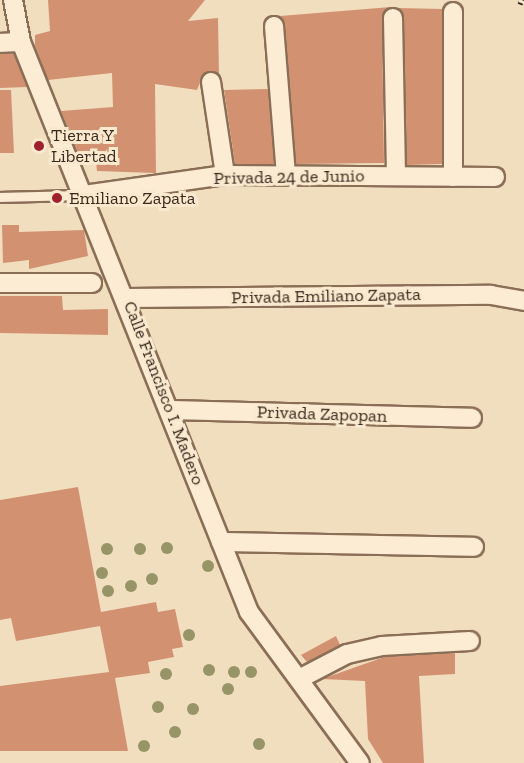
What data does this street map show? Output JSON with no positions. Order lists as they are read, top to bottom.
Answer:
{
  "streets": {
    "street": [
      "Privada 24 de Junio",
      "Privada Emiliano Zapata",
      "Calle Francisco I. Madero",
      "Privada Zapopan"
    ]
  },
  "crossings": [
    ["Privada 24 de Junio", "Calle Francisco I. Madero"],
    ["Privada Emiliano Zapata", "Calle Francisco I. Madero"],
    ["Calle Francisco I. Madero", "Privada Zapopan"]
  ],
  "places": ["Tierra Y Libertad", "Emiliano Zapata"]
}
